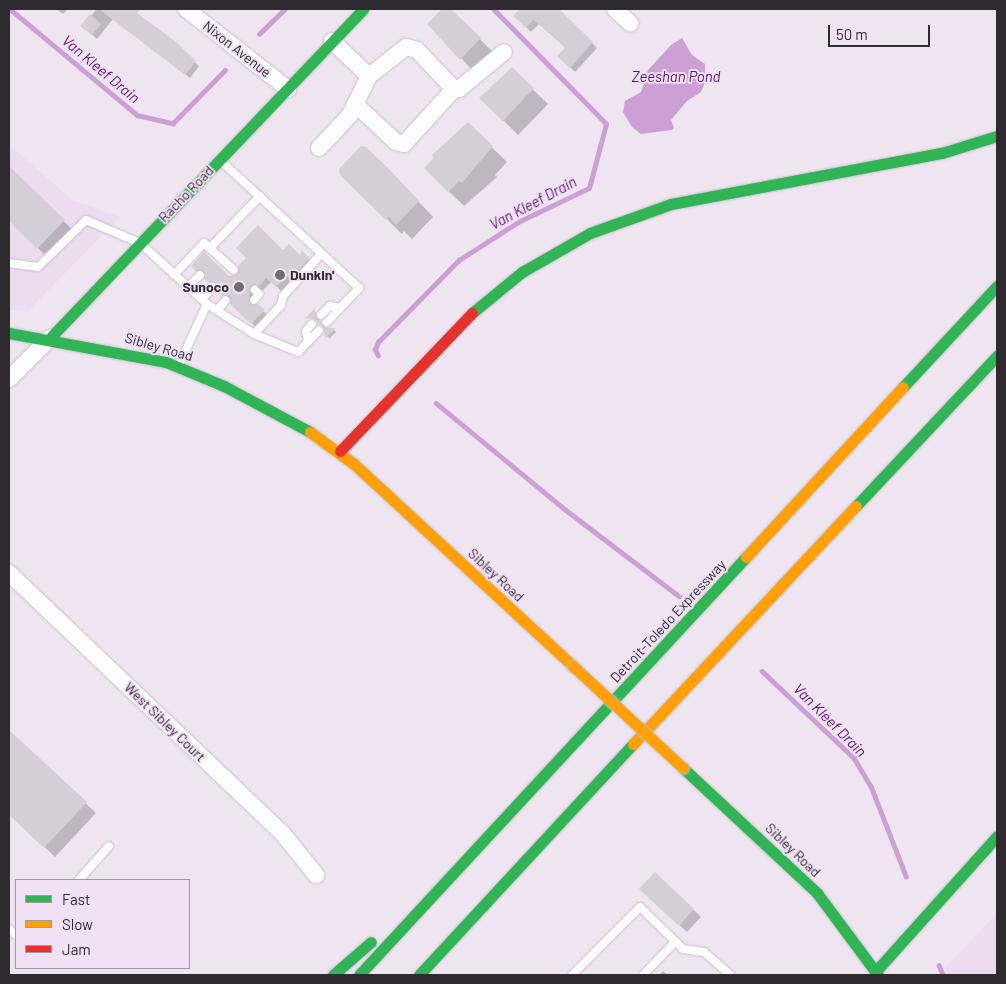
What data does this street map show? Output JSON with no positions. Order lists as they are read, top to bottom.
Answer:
{
  "streets": {
    "main road": ["Racho Road", "Sibley Road", "Detroit-Toledo Expressway"],
    "street": ["Nixon Avenue", "West Sibley Court"]
  },
  "crossings": [
    ["Nixon Avenue", "Racho Road"],
    ["Racho Road", "Sibley Road"]
  ],
  "water": ["Van Kleef Drain", "Zeeshan Pond"],
  "places": ["Dunkin'", "Sunoco"],
  "legend": ["Fast", "Slow", "Jam"],
  "scale_bar": "50 m"
}
